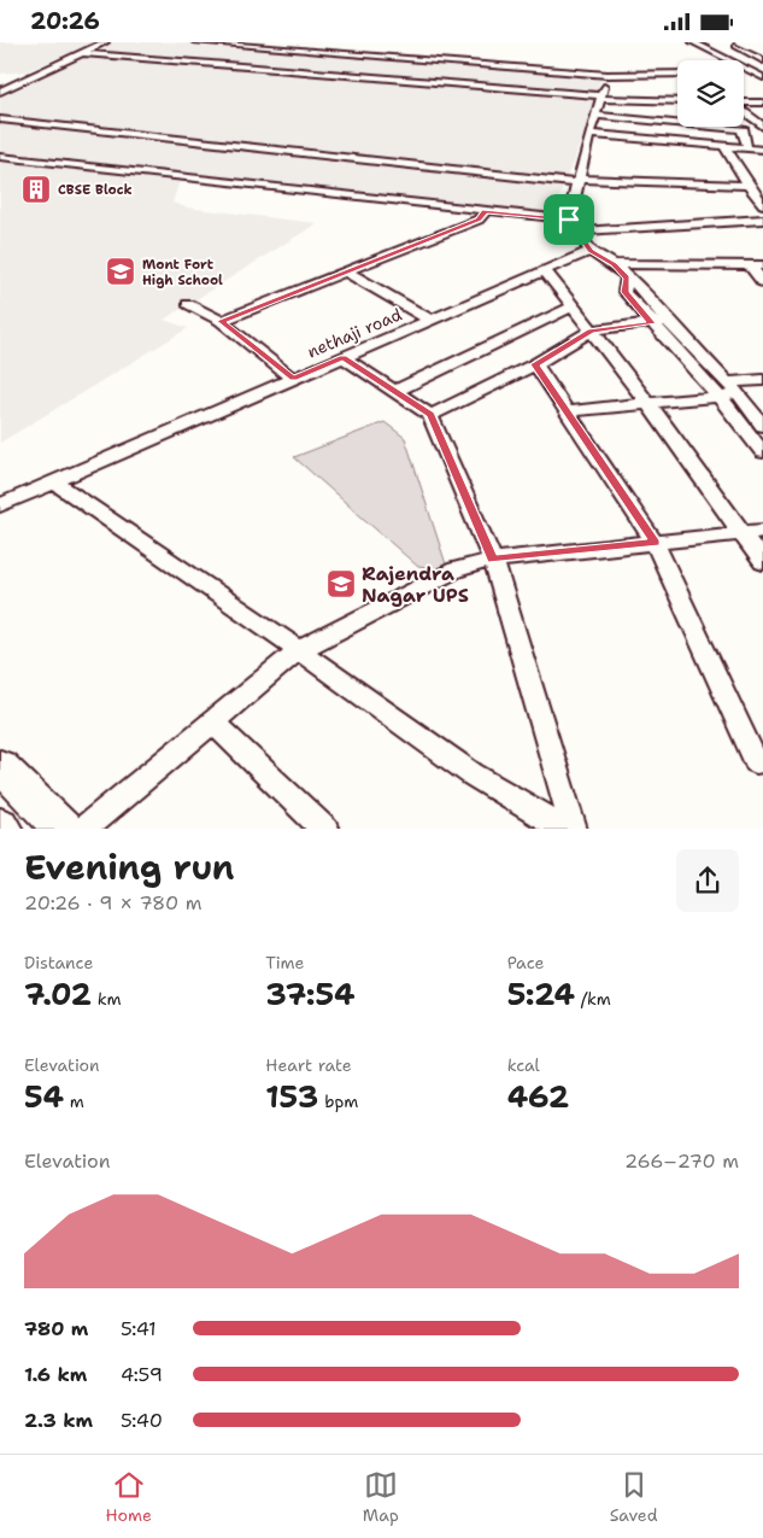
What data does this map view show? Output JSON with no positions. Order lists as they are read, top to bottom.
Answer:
{
  "streets": {
    "street": ["nethaji road"]
  },
  "places": {
    "building": ["CBSE Block"],
    "school or university": ["Mont Fort High School", "Rajendra Nagar UPS"]
  },
  "page": {
    "status": "20:26",
    "heading": ["Evening run", "20:26 · 9 × 780 m"],
    "stats": [
      ["Distance", "7.02 km"],
      ["Time", "37:54"],
      ["Pace", "5:24 /km"],
      ["Elevation", "54 m"],
      ["Heart rate", "153 bpm"],
      ["kcal", "462"]
    ],
    "chart": ["Elevation", "266–270 m"],
    "list": [
      {
        "name": "780 m",
        "note": "5:41"
      },
      {
        "name": "1.6 km",
        "note": "4:59"
      },
      {
        "name": "2.3 km",
        "note": "5:40"
      }
    ],
    "tabs": ["Home", "Map", "Saved"]
  }
}
